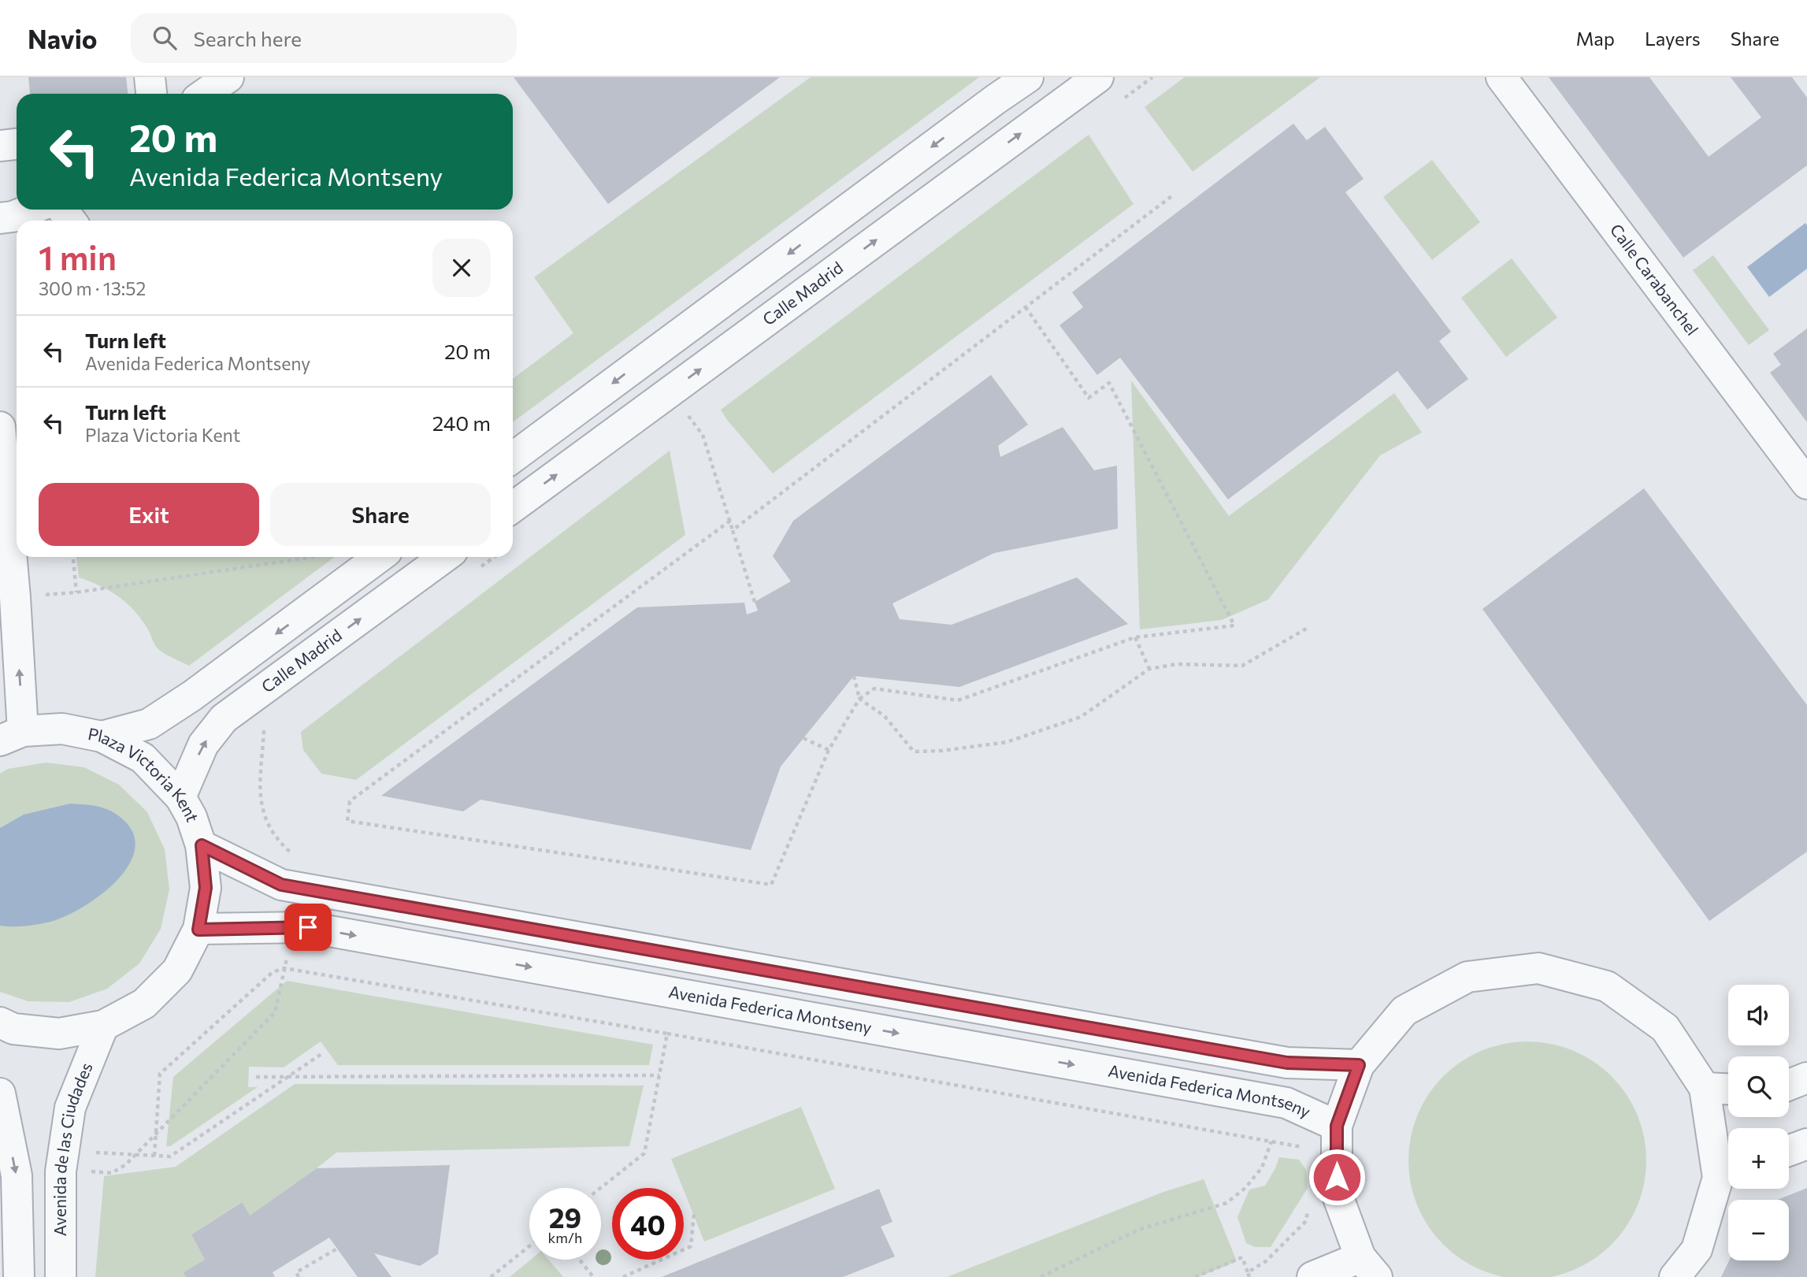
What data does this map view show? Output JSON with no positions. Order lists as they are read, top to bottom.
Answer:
{
  "streets": {
    "street": [
      "Calle Carabanchel",
      "Calle Madrid",
      "Plaza Victoria Kent",
      "Avenida Federica Montseny",
      "Avenida de las Ciudades"
    ]
  },
  "crossings": [
    ["Calle Madrid", "Plaza Victoria Kent"],
    ["Plaza Victoria Kent", "Avenida Federica Montseny"],
    ["Plaza Victoria Kent", "Avenida de las Ciudades"]
  ],
  "page": {
    "header": "Navio",
    "search": "Search here",
    "nav": ["Map", "Layers", "Share"],
    "turn": ["20 m", "Avenida Federica Montseny"],
    "heading": ["1 min", "300 m · 13:52"],
    "list": [
      {
        "name": "Turn left",
        "note": "Avenida Federica Montseny",
        "value": "20 m"
      },
      {
        "name": "Turn left",
        "note": "Plaza Victoria Kent",
        "value": "240 m"
      }
    ],
    "buttons": ["Exit", "Share"],
    "map_buttons": ["+", "−"],
    "speed": "29 km/h",
    "limit": "40"
  }
}
